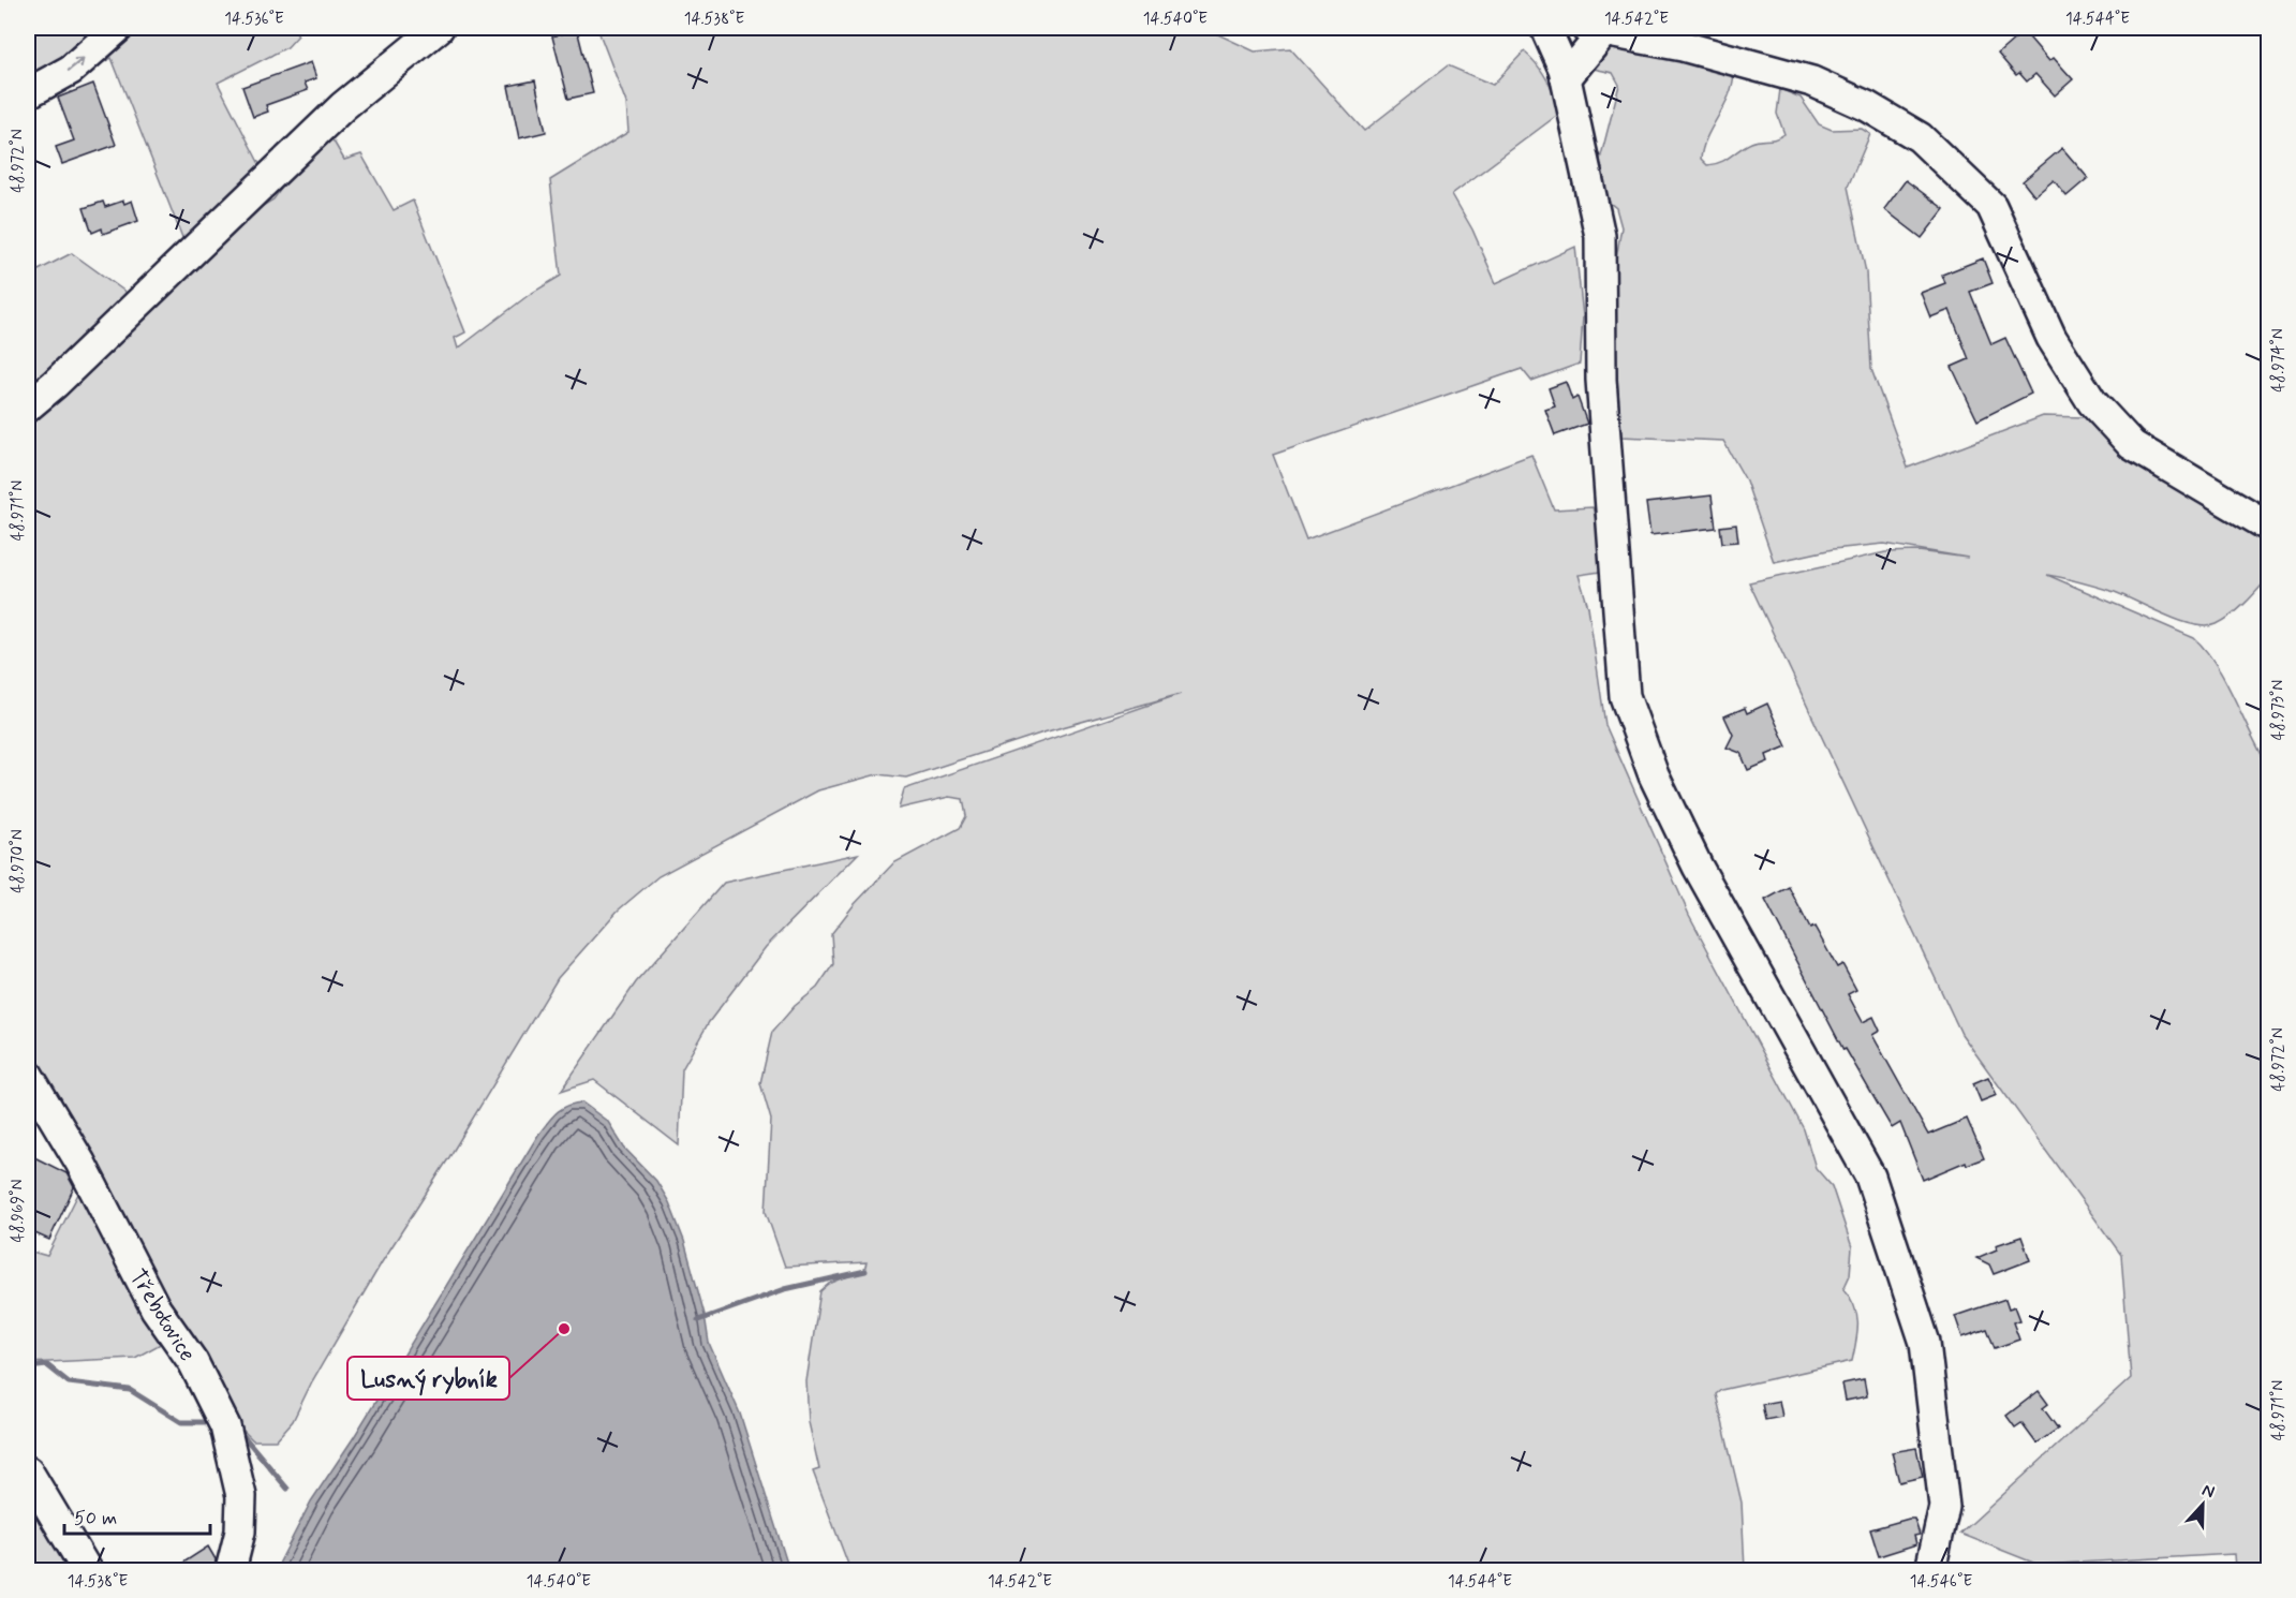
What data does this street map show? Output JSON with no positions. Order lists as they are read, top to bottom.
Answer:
{
  "streets": {
    "street": ["Třebotovice"]
  },
  "places": ["Lusný rybník"],
  "scale_bar": "50 m",
  "north": "top",
  "coordinates": [
    "14.536°E",
    "14.538°E",
    "14.540°E",
    "14.542°E",
    "14.544°E",
    "48.972°N",
    "48.974°N",
    "48.971°N",
    "48.973°N",
    "48.970°N",
    "48.969°N",
    "14.546°E"
  ]
}
